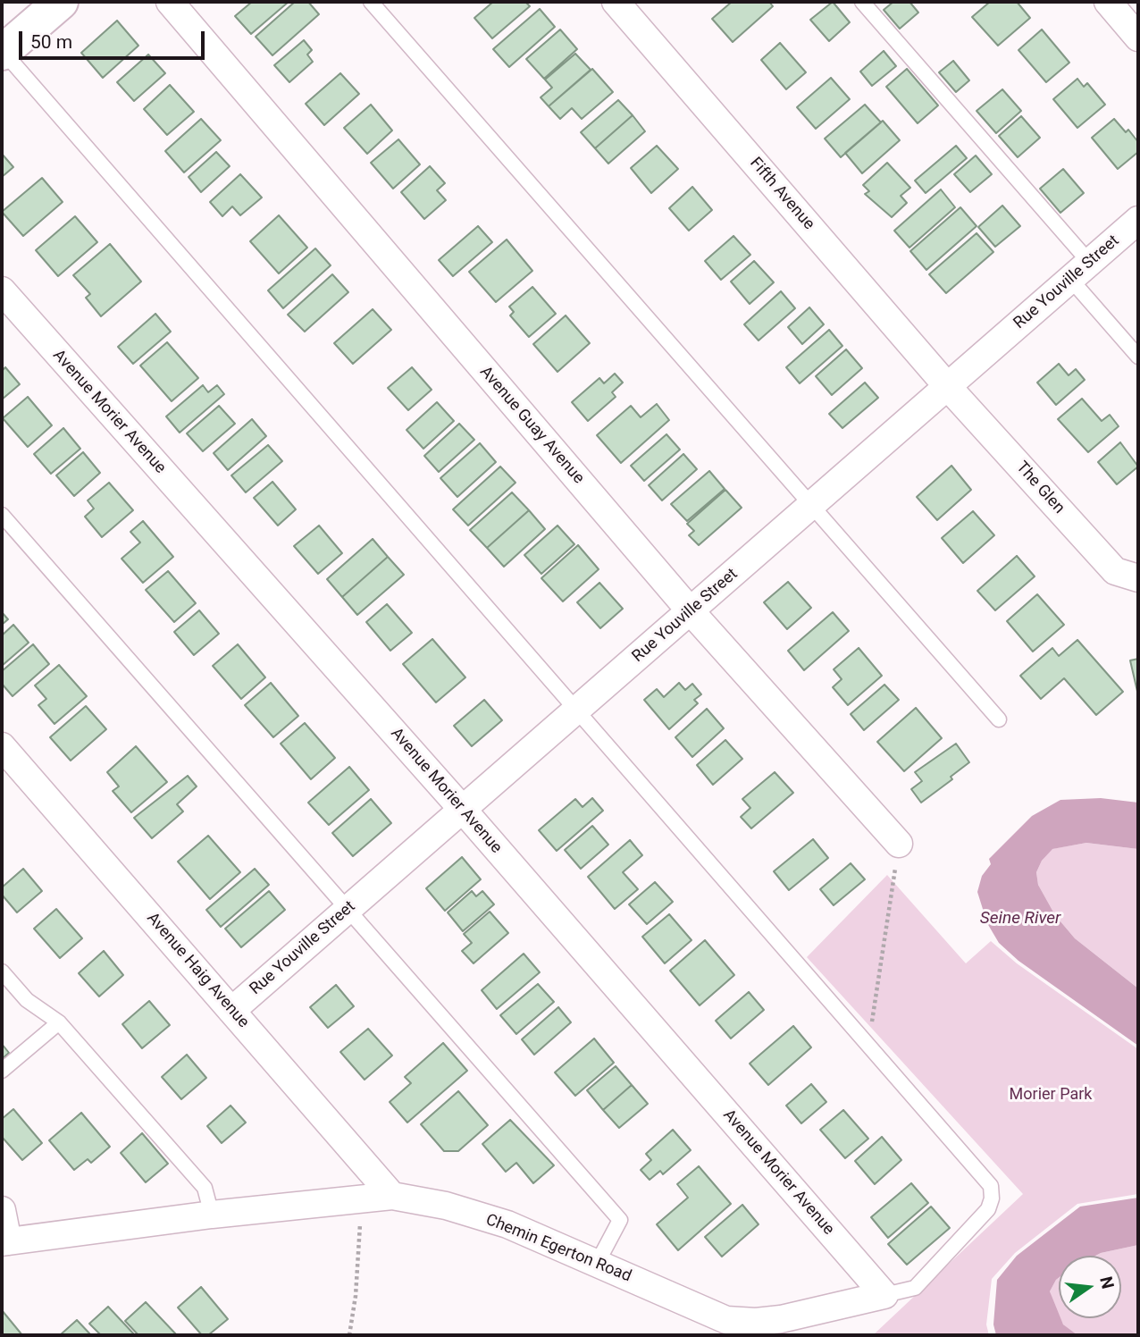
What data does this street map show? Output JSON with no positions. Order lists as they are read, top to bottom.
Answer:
{
  "streets": {
    "street": [
      "Fifth Avenue",
      "Rue Youville Street",
      "Avenue Morier Avenue",
      "Avenue Guay Avenue",
      "The Glen",
      "Avenue Haig Avenue",
      "Chemin Egerton Road"
    ]
  },
  "crossings": [
    ["Fifth Avenue", "Rue Youville Street"],
    ["Fifth Avenue", "The Glen"],
    ["Rue Youville Street", "Avenue Morier Avenue"],
    ["Rue Youville Street", "Avenue Guay Avenue"],
    ["Rue Youville Street", "The Glen"],
    ["Rue Youville Street", "Avenue Haig Avenue"],
    ["Avenue Morier Avenue", "Chemin Egerton Road"],
    ["Avenue Haig Avenue", "Chemin Egerton Road"]
  ],
  "water": ["Seine River"],
  "parks": ["Morier Park"],
  "scale_bar": "50 m",
  "north": "right"
}
